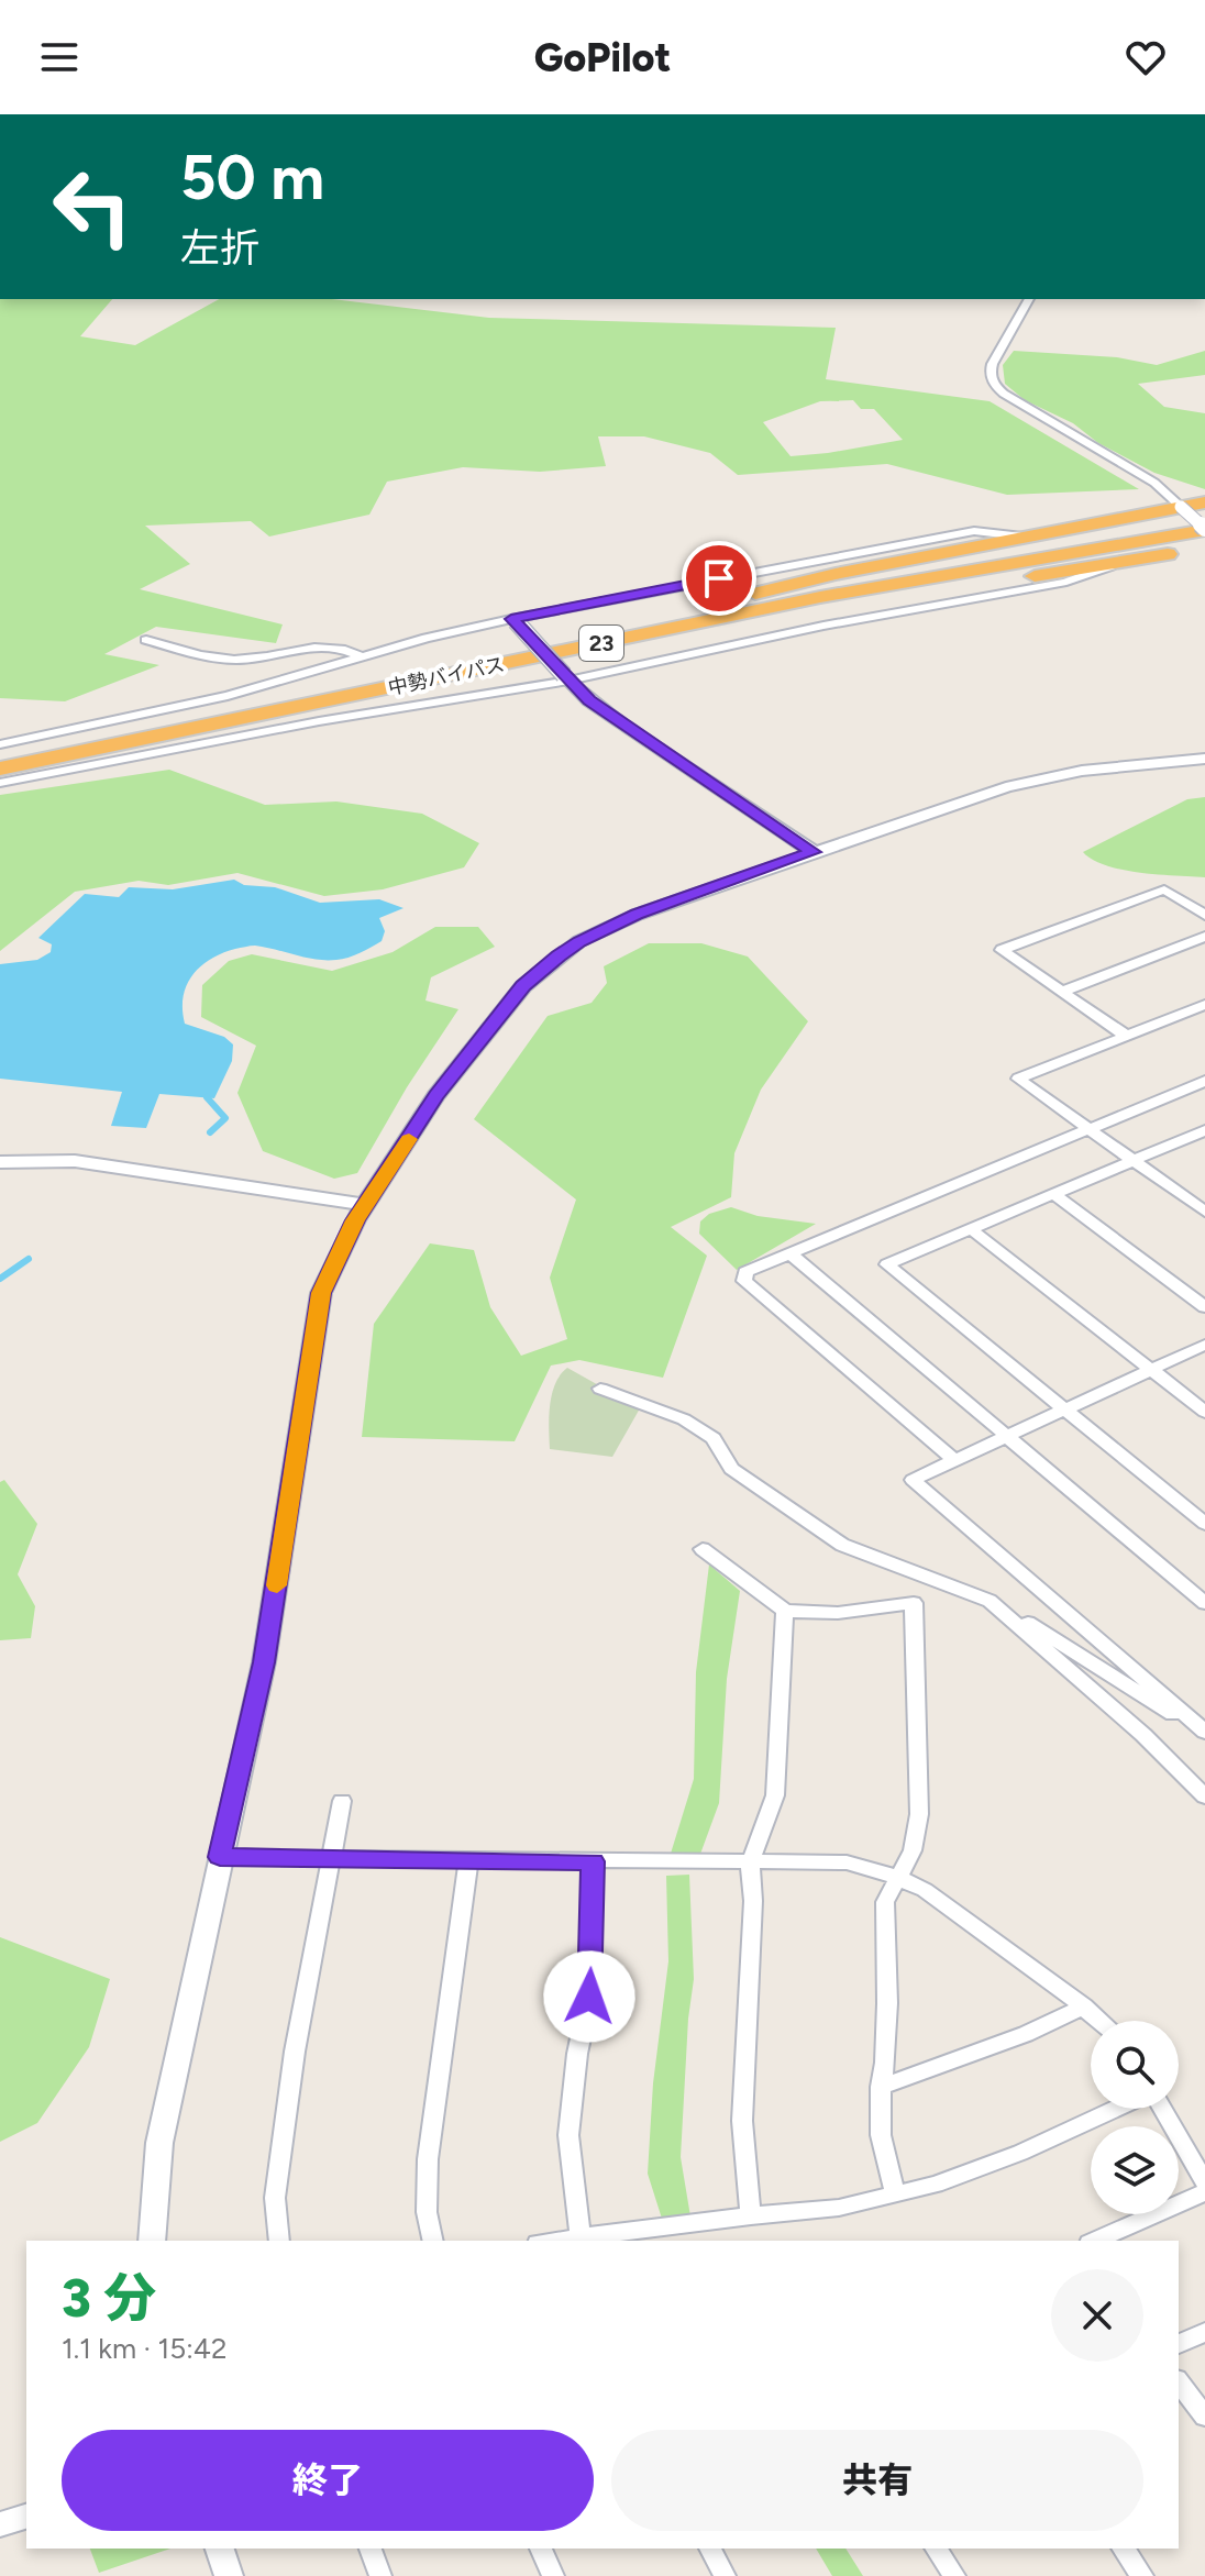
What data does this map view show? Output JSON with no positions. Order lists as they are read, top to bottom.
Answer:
{
  "streets": {
    "highway": ["23", "中勢バイパス"]
  },
  "page": {
    "header": "GoPilot",
    "turn": ["50 m", "左折"],
    "heading": ["3 分", "1.1 km · 15:42"],
    "buttons": ["終了", "共有"]
  }
}
